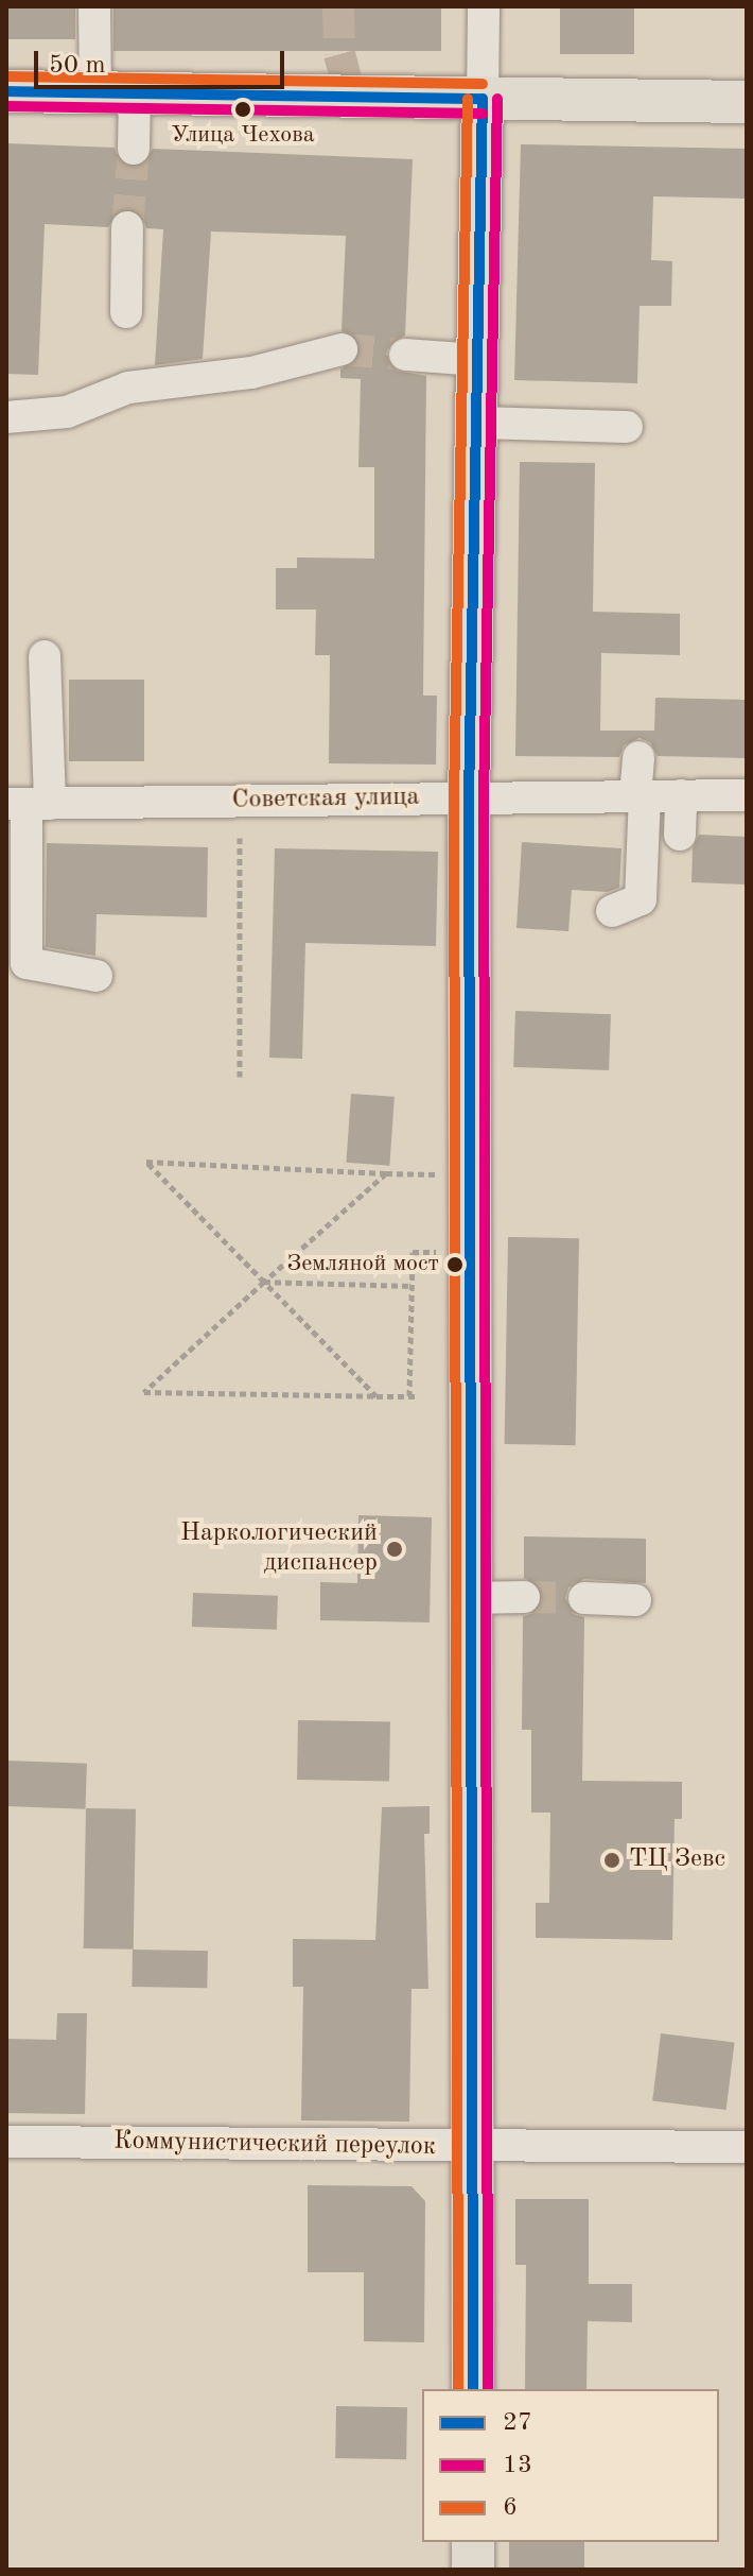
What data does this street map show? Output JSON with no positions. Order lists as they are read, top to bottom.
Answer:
{
  "streets": {
    "street": ["Советская улица", "Коммунистический переулок"]
  },
  "places": [
    "Улица Чехова",
    "Земляной мост",
    "Наркологический диспансер",
    "ТЦ Зевс"
  ],
  "lines": ["transit line 6", "transit line 27", "transit line 13"],
  "legend": ["27", "13", "6"],
  "scale_bar": "50 m"
}
